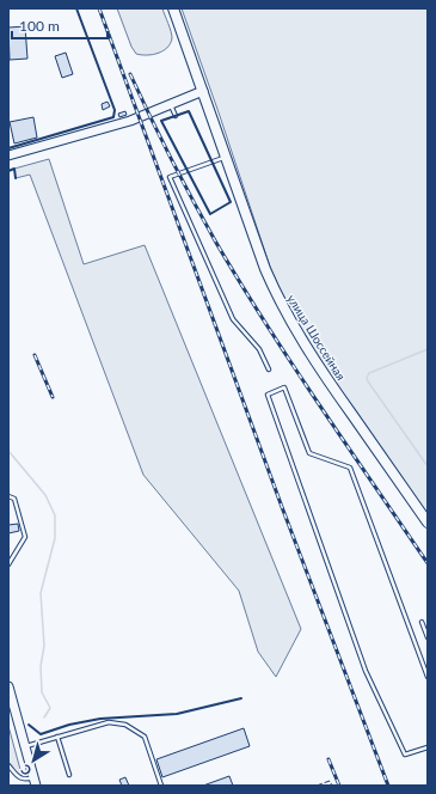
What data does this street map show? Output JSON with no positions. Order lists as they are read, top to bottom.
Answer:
{
  "streets": {
    "main road": ["улица Шоссейная"]
  },
  "scale_bar": "100 m",
  "north": "bottom left"
}
